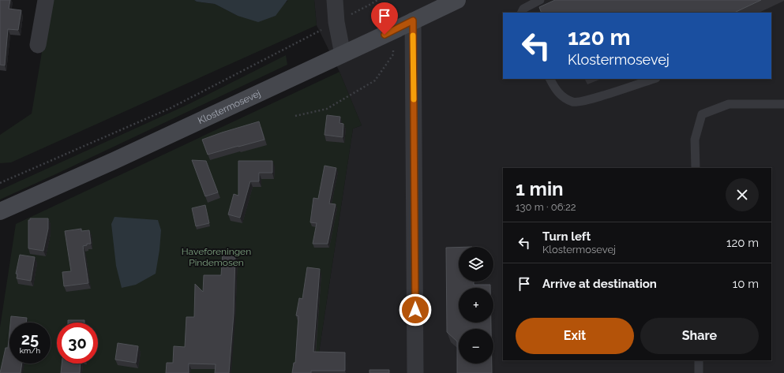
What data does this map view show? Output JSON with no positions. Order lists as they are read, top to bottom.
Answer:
{
  "streets": {
    "main road": ["Klostermosevej"]
  },
  "parks": ["Haveforeningen Pindemosen"],
  "page": {
    "turn": ["120 m", "Klostermosevej"],
    "heading": ["1 min", "130 m · 06:22"],
    "list": [
      {
        "name": "Turn left",
        "note": "Klostermosevej",
        "value": "120 m"
      },
      {
        "name": "Arrive at destination",
        "value": "10 m"
      }
    ],
    "map_buttons": ["+", "−"],
    "buttons": ["Exit", "Share"],
    "speed": "25 km/h",
    "limit": "30"
  }
}
